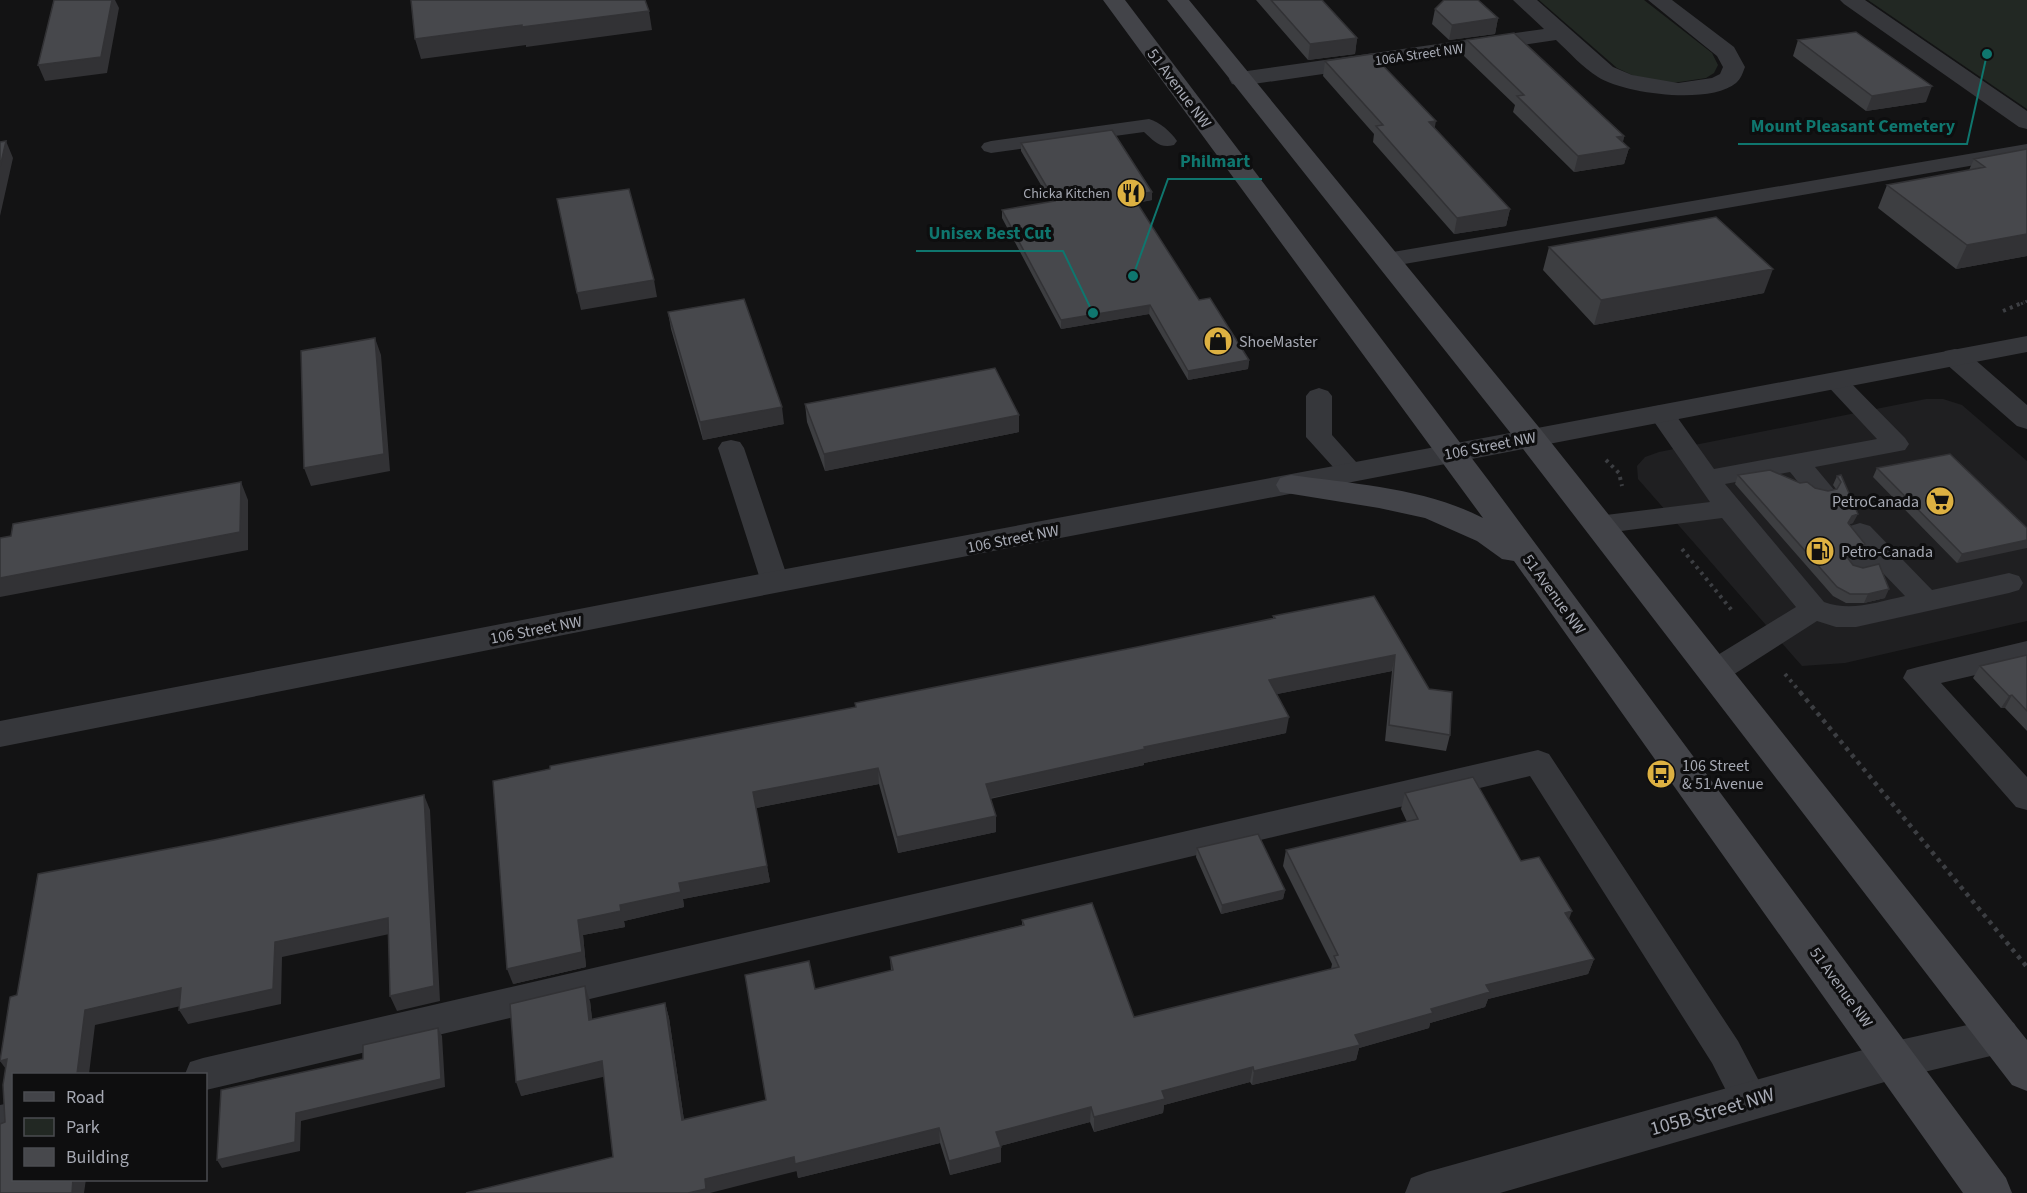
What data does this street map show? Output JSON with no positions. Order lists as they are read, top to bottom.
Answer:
{
  "streets": {
    "main road": ["51 Avenue NW"],
    "street": ["106A Street NW", "106 Street NW", "105B Street NW"]
  },
  "crossings": [
    ["51 Avenue NW", "106 Street NW"],
    ["51 Avenue NW", "105B Street NW"]
  ],
  "places": {
    "other": ["Mount Pleasant Cemetery", "Philmart", "Unisex Best Cut"],
    "restaurant": ["Chicka Kitchen"],
    "shop": ["ShoeMaster"],
    "supermarket": ["PetroCanada"],
    "fuel station": ["Petro-Canada"],
    "bus stop": ["106 Street & 51 Avenue"]
  },
  "legend": ["Road", "Park", "Building"]
}
